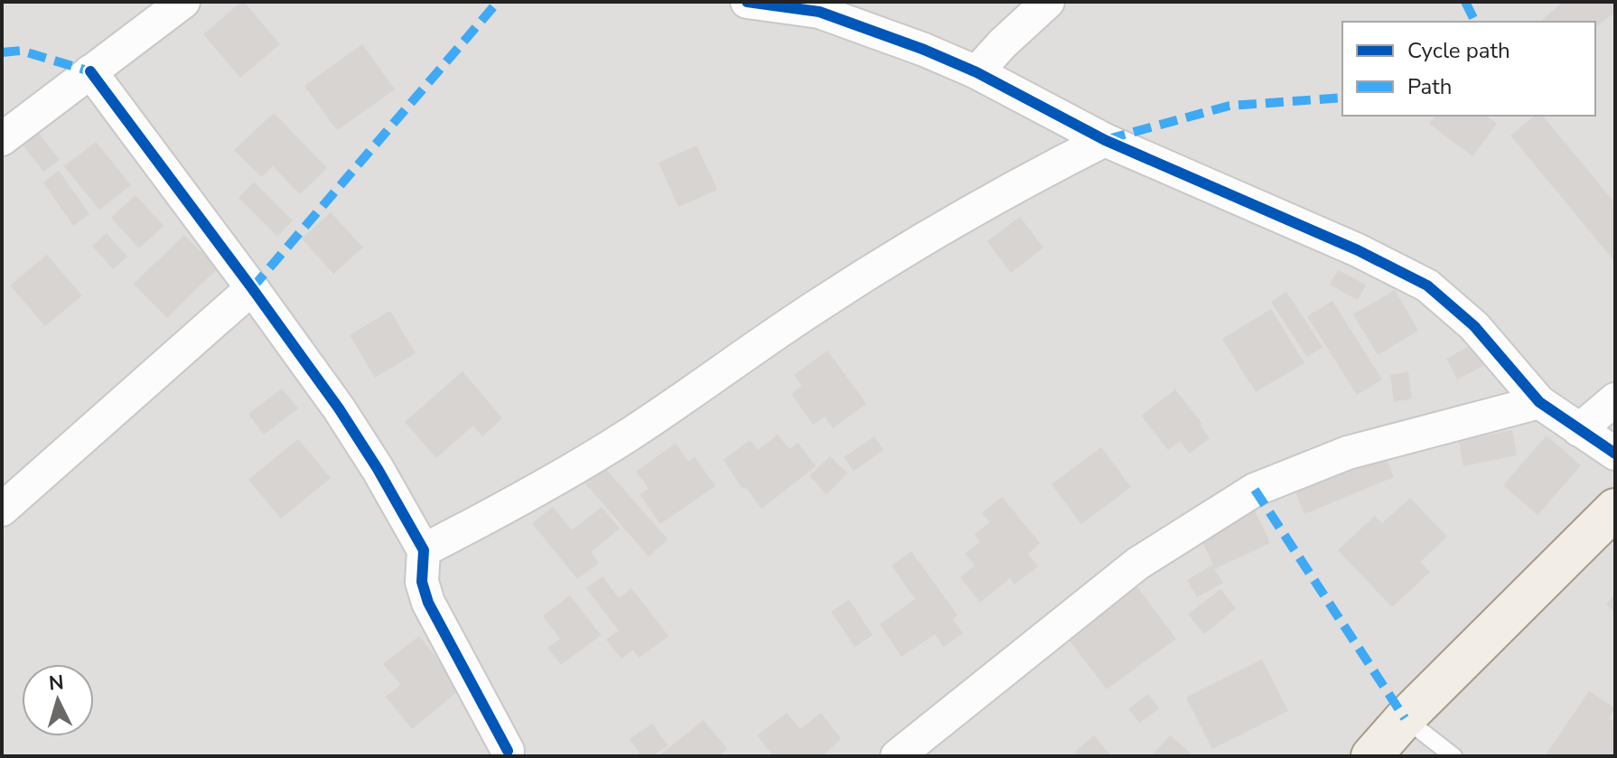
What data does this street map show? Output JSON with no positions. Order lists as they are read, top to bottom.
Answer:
{
  "legend": ["Cycle path", "Path"],
  "north": "top"
}
